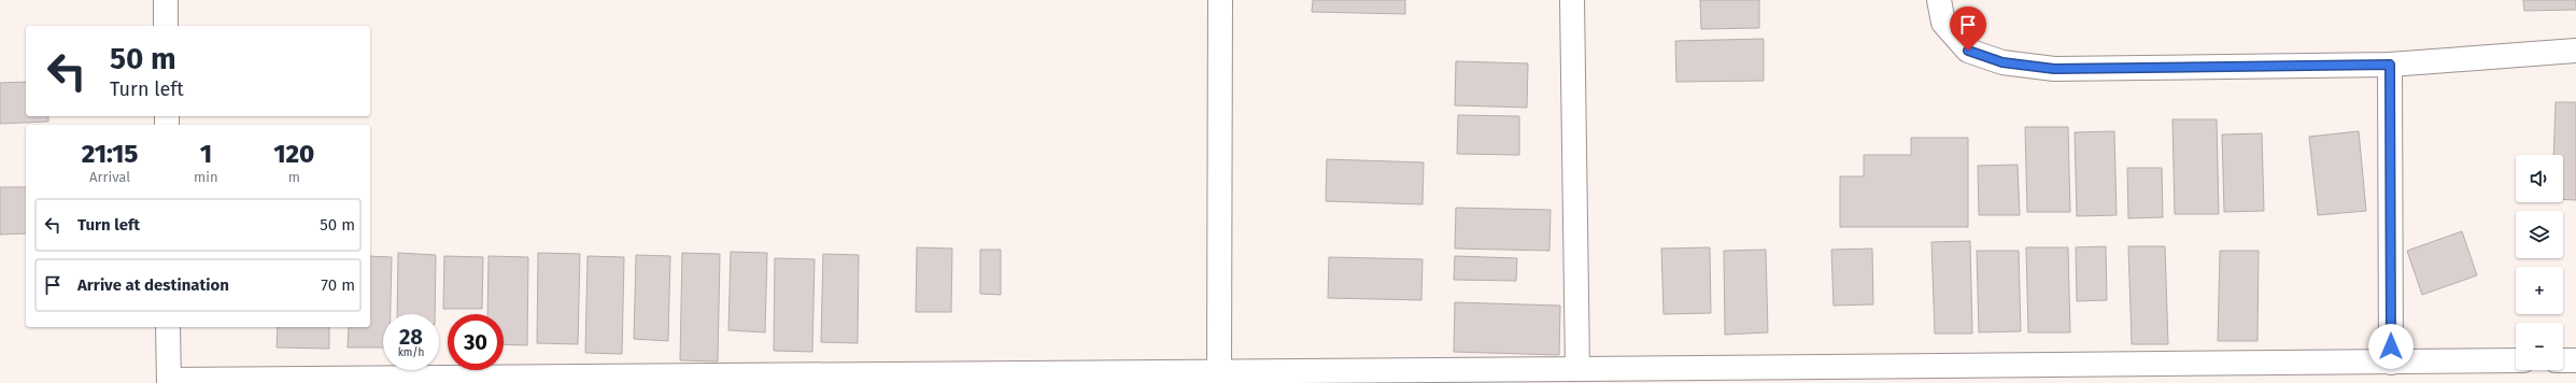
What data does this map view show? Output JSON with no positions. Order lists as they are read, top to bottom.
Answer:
{
  "page": {
    "turn": ["50 m", "Turn left"],
    "eta": [
      "21:15",
      "Arrival",
      "1",
      "min",
      "120",
      "m"
    ],
    "map_buttons": ["+", "−"],
    "list": [
      {
        "name": "Turn left",
        "value": "50 m"
      },
      {
        "name": "Arrive at destination",
        "value": "70 m"
      }
    ],
    "speed": "28 km/h",
    "limit": "30"
  }
}
